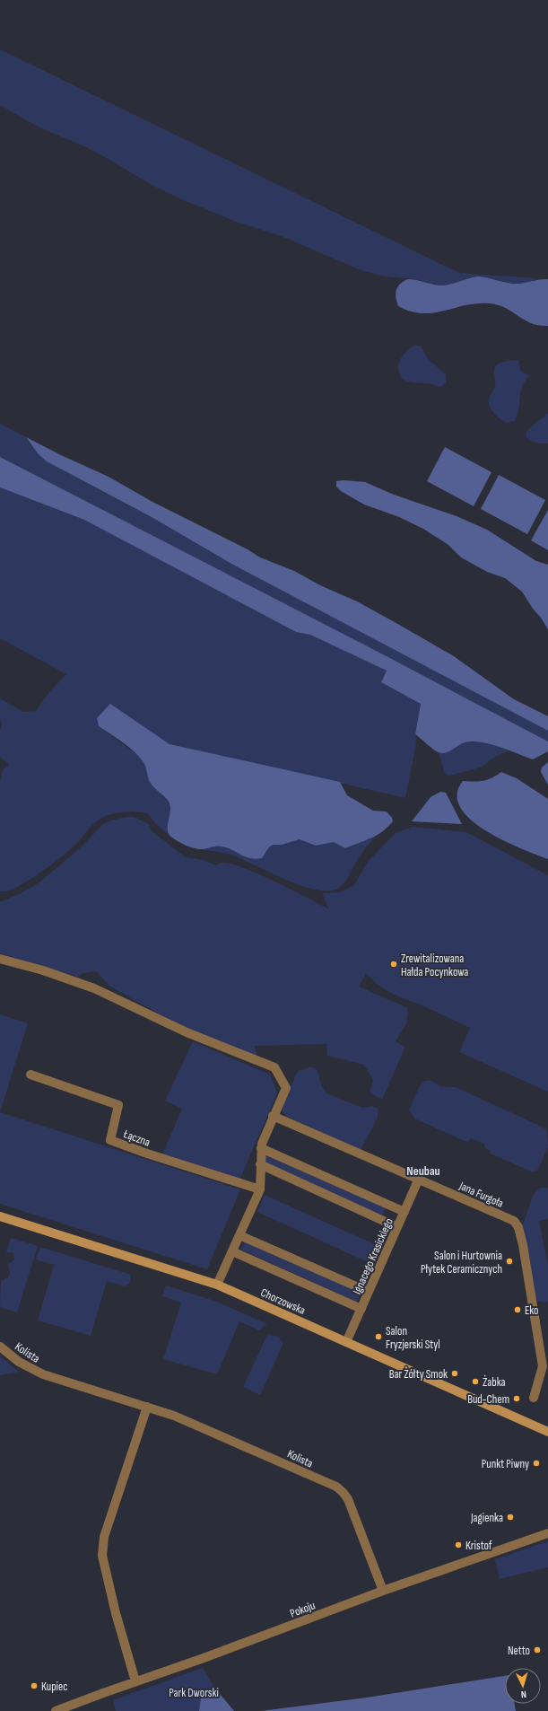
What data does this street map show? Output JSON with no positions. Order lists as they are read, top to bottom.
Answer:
{
  "streets": {
    "street": [
      "Łączna",
      "Jana Furgoła",
      "Ignacego Krasickiego",
      "Chorzowska",
      "Kolista",
      "Pokoju"
    ]
  },
  "crossings": [
    ["Jana Furgoła", "Ignacego Krasickiego"],
    ["Ignacego Krasickiego", "Chorzowska"],
    ["Kolista", "Pokoju"]
  ],
  "districts": ["Neubau"],
  "parks": ["Park Dworski"],
  "places": [
    "Zrewitalizowana Hałda Pocynkowa",
    "Salon i Hurtownia Płytek Ceramicznych",
    "Eko",
    "Salon Fryzjerski Styl",
    "Bar Żółty Smok",
    "Żabka",
    "Bud-Chem",
    "Punkt Piwny",
    "Jagienka",
    "Kristof",
    "Netto",
    "Kupiec"
  ],
  "north": "bottom"
}
